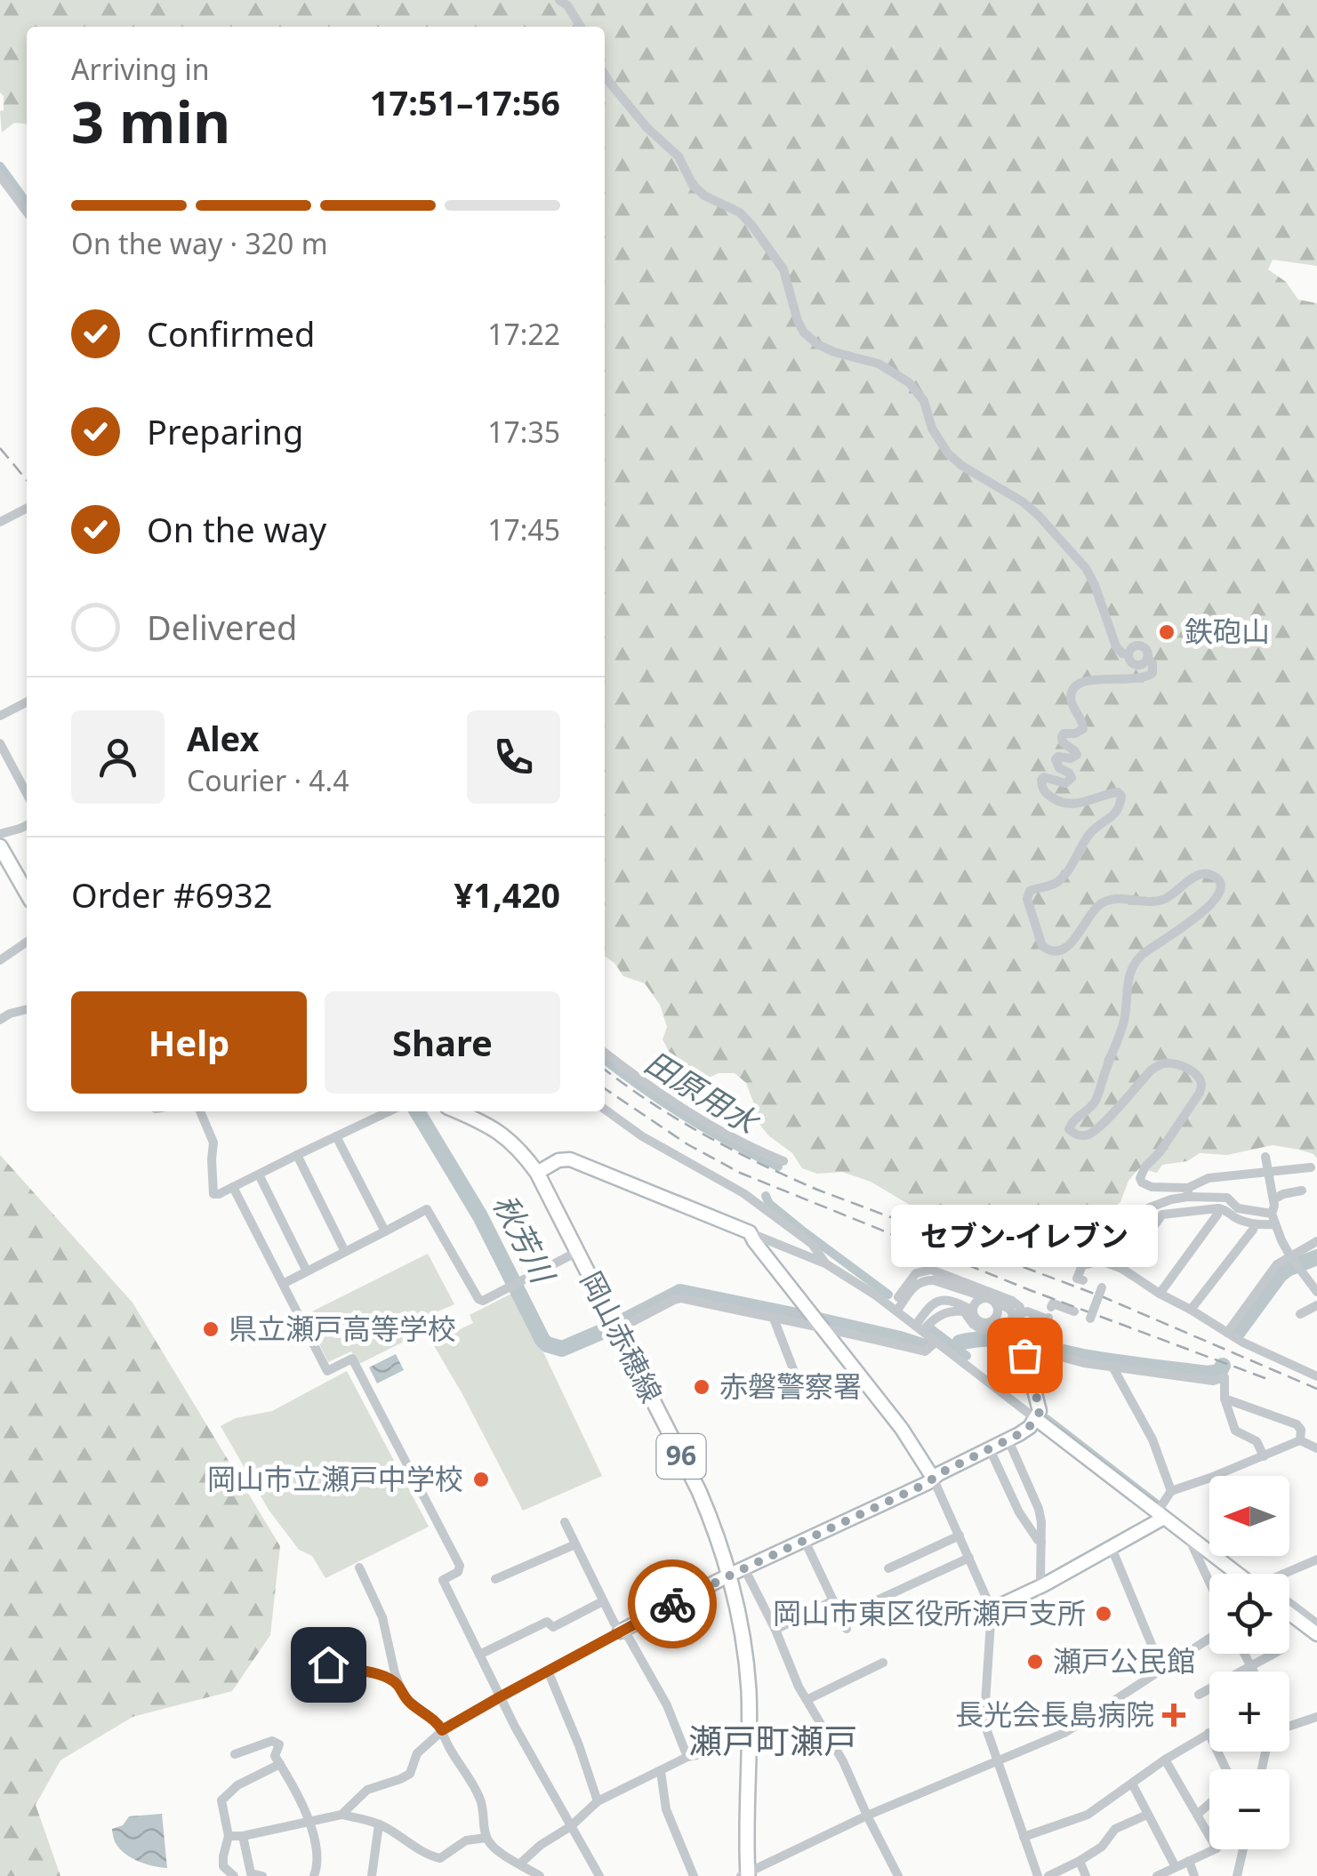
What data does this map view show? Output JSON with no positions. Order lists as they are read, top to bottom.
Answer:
{
  "streets": {
    "main road": ["岡山赤穂線", "96"]
  },
  "districts": ["瀬戸町瀬戸"],
  "water": ["田原用水", "秋芳川"],
  "places": {
    "other": [
      "鉄砲山",
      "県立瀬戸高等学校",
      "セブン-イレブン",
      "赤磐警察署",
      "岡山市立瀬戸中学校",
      "岡山市東区役所瀬戸支所",
      "瀬戸公民館"
    ],
    "health": ["長光会長島病院"]
  },
  "north": "left",
  "page": {
    "heading": ["3 min", "Arriving in", "17:51–17:56"],
    "panel": [
      "Alex",
      "Courier · 4.4",
      "Order #6932",
      "¥1,420"
    ],
    "bar": "On the way · 320 m",
    "list": [
      ["Confirmed", "17:22"],
      ["Preparing", "17:35"],
      ["On the way", "17:45"],
      "Delivered"
    ],
    "buttons": ["Help", "Share"],
    "bubble": "セブン-イレブン",
    "map_buttons": ["+", "−"]
  }
}
